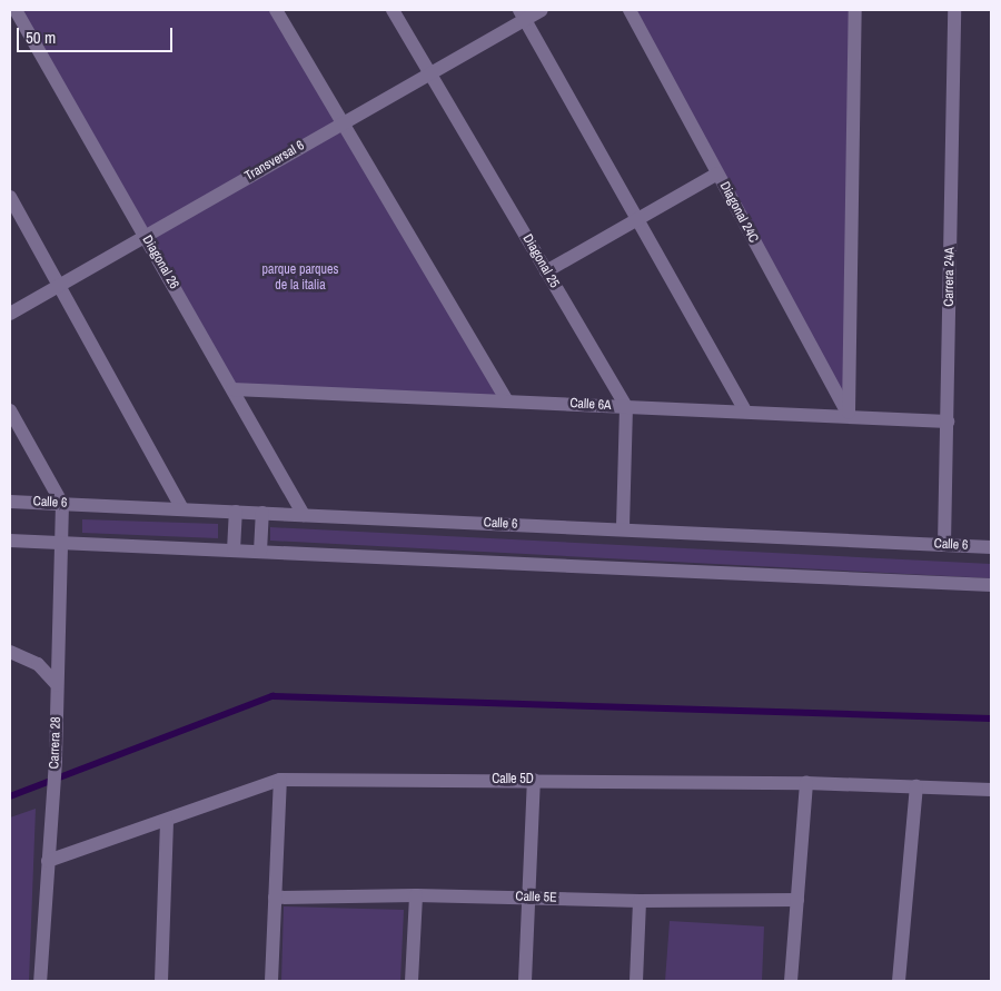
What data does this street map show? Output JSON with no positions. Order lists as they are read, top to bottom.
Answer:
{
  "streets": {
    "street": [
      "Transversal 6",
      "Diagonal 24C",
      "Diagonal 25",
      "Diagonal 26",
      "Carrera 24A",
      "Calle 6A",
      "Calle 6",
      "Carrera 28",
      "Calle 5D",
      "Calle 5E"
    ]
  },
  "crossings": [
    ["Transversal 6", "Diagonal 25"],
    ["Transversal 6", "Diagonal 26"],
    ["Diagonal 24C", "Calle 6A"],
    ["Diagonal 25", "Calle 6A"],
    ["Diagonal 26", "Calle 6A"],
    ["Diagonal 26", "Calle 6"],
    ["Carrera 24A", "Calle 6A"],
    ["Carrera 24A", "Calle 6"],
    ["Calle 6", "Carrera 28"],
    ["Carrera 28", "Calle 5D"]
  ],
  "parks": ["parque parques de la italia"],
  "scale_bar": "50 m"
}
